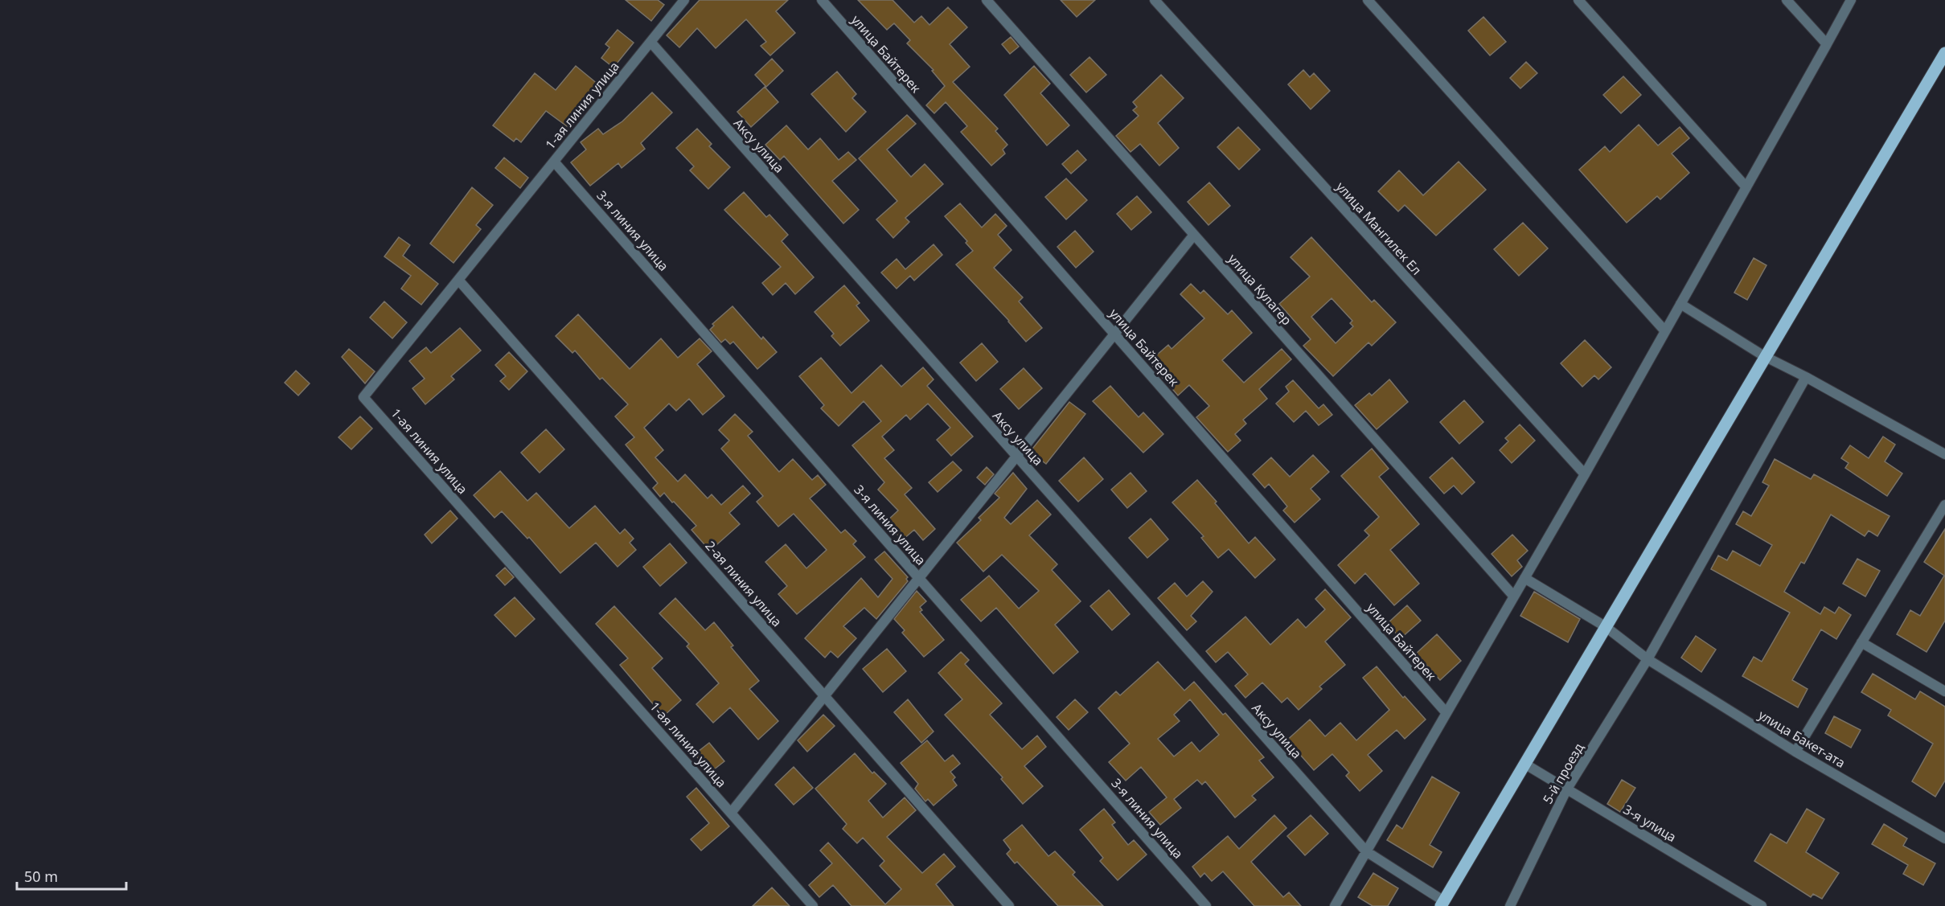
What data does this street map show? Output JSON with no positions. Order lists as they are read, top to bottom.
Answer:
{
  "streets": {
    "street": [
      "улица Байтерек",
      "1-ая линия улица",
      "Аксу улица",
      "улица Мангилек Ел",
      "3-я линия улица",
      "улица Кулагер",
      "2-ая линия улица",
      "улица Бакет-ата",
      "5-й проезд",
      "3-я улица"
    ]
  },
  "crossings": [
    ["1-ая линия улица", "Аксу улица"],
    ["1-ая линия улица", "3-я линия улица"],
    ["1-ая линия улица", "2-ая линия улица"],
    ["улица Бакет-ата", "5-й проезд"],
    ["5-й проезд", "3-я улица"]
  ],
  "scale_bar": "50 m"
}
